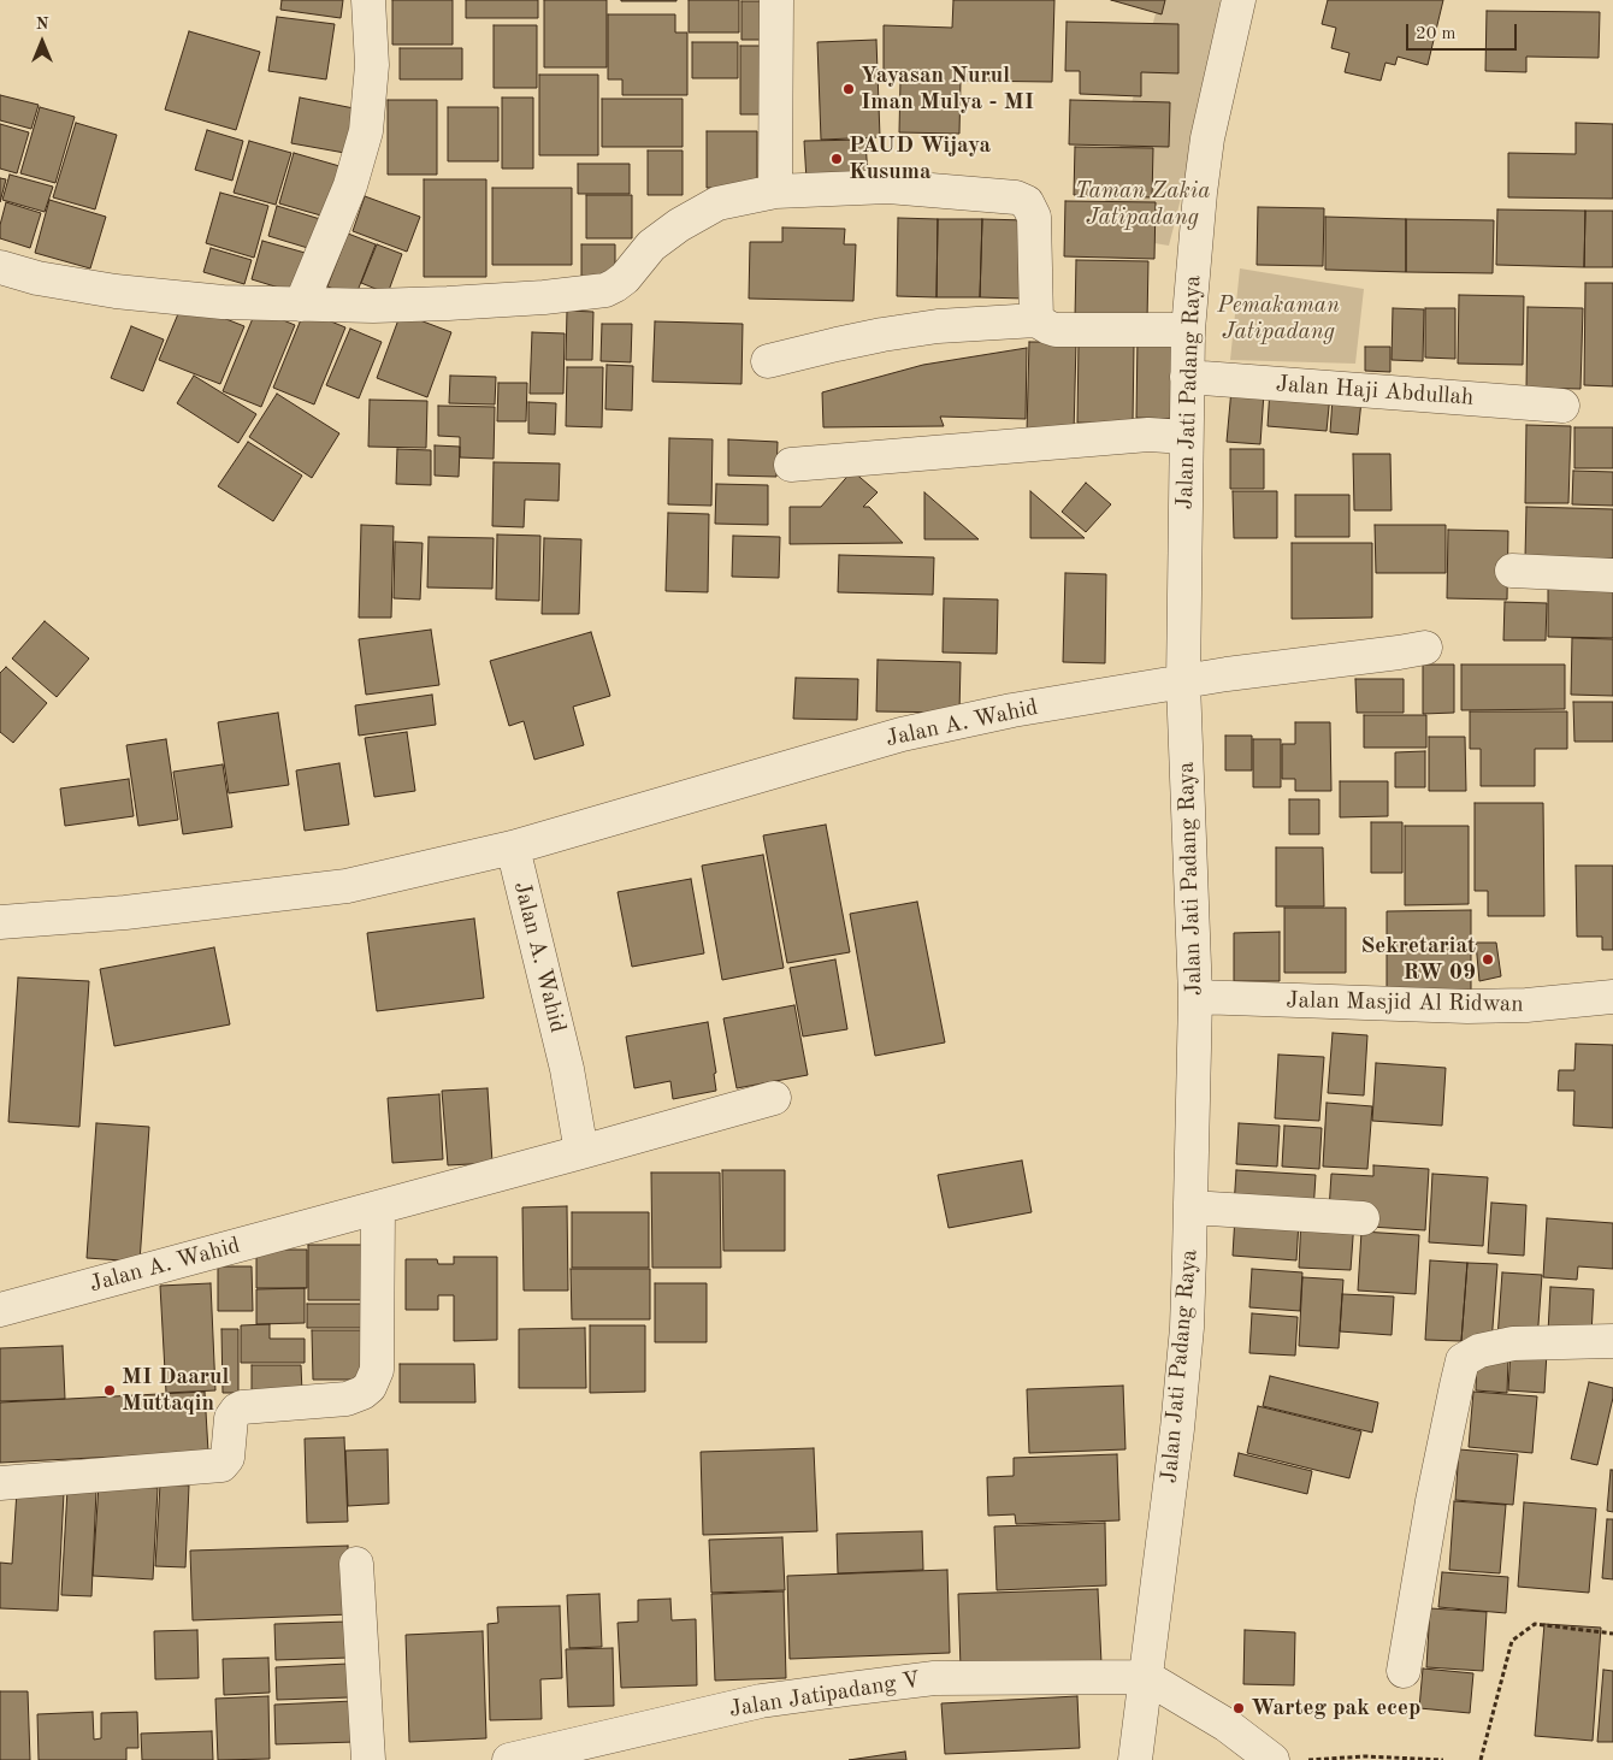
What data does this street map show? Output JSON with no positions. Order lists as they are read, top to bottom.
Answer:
{
  "streets": {
    "street": [
      "Jalan Haji Abdullah",
      "Jalan Jati Padang Raya",
      "Jalan A. Wahid",
      "Jalan Masjid Al Ridwan",
      "Jalan Jatipadang V"
    ]
  },
  "crossings": [
    ["Jalan Haji Abdullah", "Jalan Jati Padang Raya"],
    ["Jalan Jati Padang Raya", "Jalan A. Wahid"],
    ["Jalan Jati Padang Raya", "Jalan Masjid Al Ridwan"],
    ["Jalan Jati Padang Raya", "Jalan Jatipadang V"]
  ],
  "parks": ["Taman Zakia Jatipadang", "Pemakaman Jatipadang"],
  "places": [
    "Yayasan Nurul Iman Mulya - MI",
    "PAUD Wijaya Kusuma",
    "Sekretariat RW 09",
    "MI Daarul Muttaqin",
    "Warteg pak ecep"
  ],
  "scale_bar": "20 m",
  "north": "top"
}
